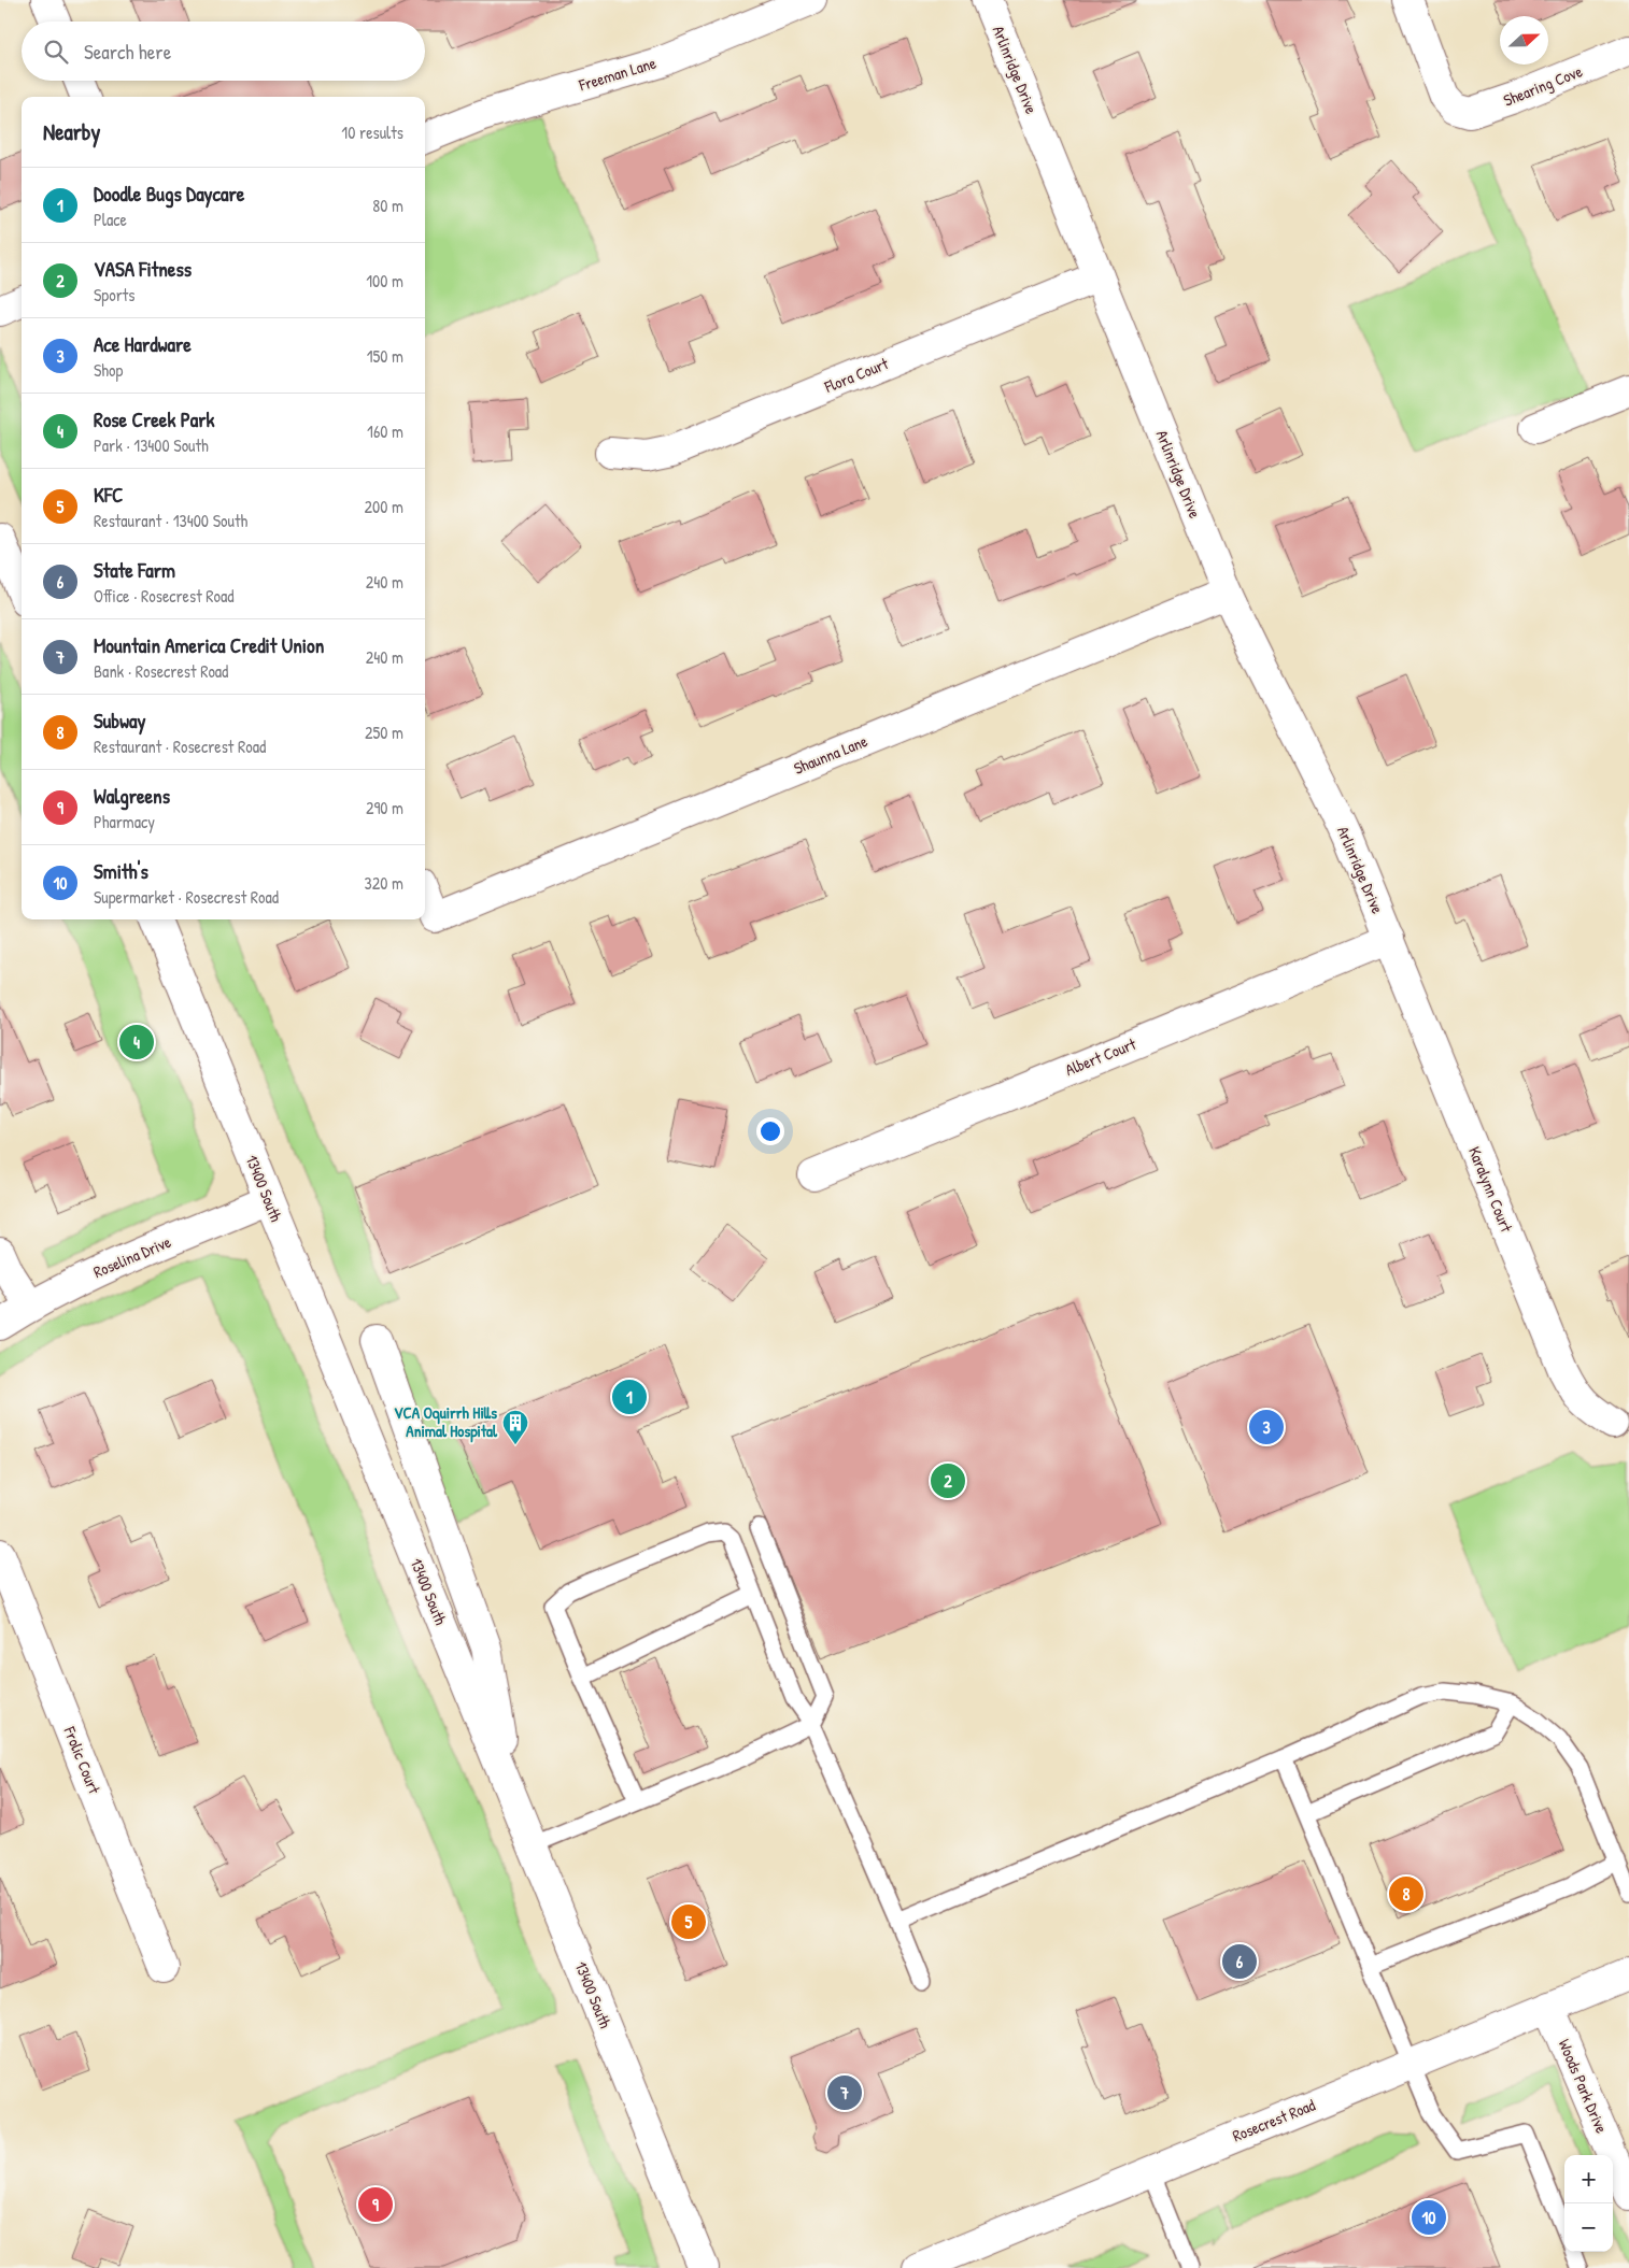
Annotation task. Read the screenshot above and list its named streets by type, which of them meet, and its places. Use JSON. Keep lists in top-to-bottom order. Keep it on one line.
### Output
{"streets":{"street":["Arlinridge Drive","Freeman Lane","Shearing Cove","Flora Court","Shaunna Lane","Albert Court","13400 South","Karalynn Court","Roselina Drive","Frolic Court","Woods Park Drive","Rosecrest Road"]},"crossings":[["Arlinridge Drive","Flora Court"],["Arlinridge Drive","Shaunna Lane"],["Arlinridge Drive","Albert Court"],["Arlinridge Drive","Karalynn Court"],["Albert Court","Karalynn Court"],["13400 South","Roselina Drive"],["Woods Park Drive","Rosecrest Road"]],"places":{"building":["VCA Oquirrh Hills Animal Hospital"]},"north":"right","page":{"search":"Search here","heading":["Nearby","10 results"],"list":[{"mark":"1","name":"Doodle Bugs Daycare","note":"Place","value":"80 m"},{"mark":"2","name":"VASA Fitness","note":"Sports","value":"100 m"},{"mark":"3","name":"Ace Hardware","note":"Shop","value":"150 m"},{"mark":"4","name":"Rose Creek Park","note":"Park · 13400 South","value":"160 m"},{"mark":"5","name":"KFC","note":"Restaurant · 13400 South","value":"200 m"},{"mark":"6","name":"State Farm","note":"Office · Rosecrest Road","value":"240 m"},{"mark":"7","name":"Mountain America Credit Union","note":"Bank · Rosecrest Road","value":"240 m"},{"mark":"8","name":"Subway","note":"Restaurant · Rosecrest Road","value":"250 m"},{"mark":"9","name":"Walgreens","note":"Pharmacy","value":"290 m"},{"mark":"10","name":"Smith's","note":"Supermarket · Rosecrest Road","value":"320 m"}],"pins":["4","1","3","2","8","5","6","7","9","10"],"map_buttons":["+","−"]}}
